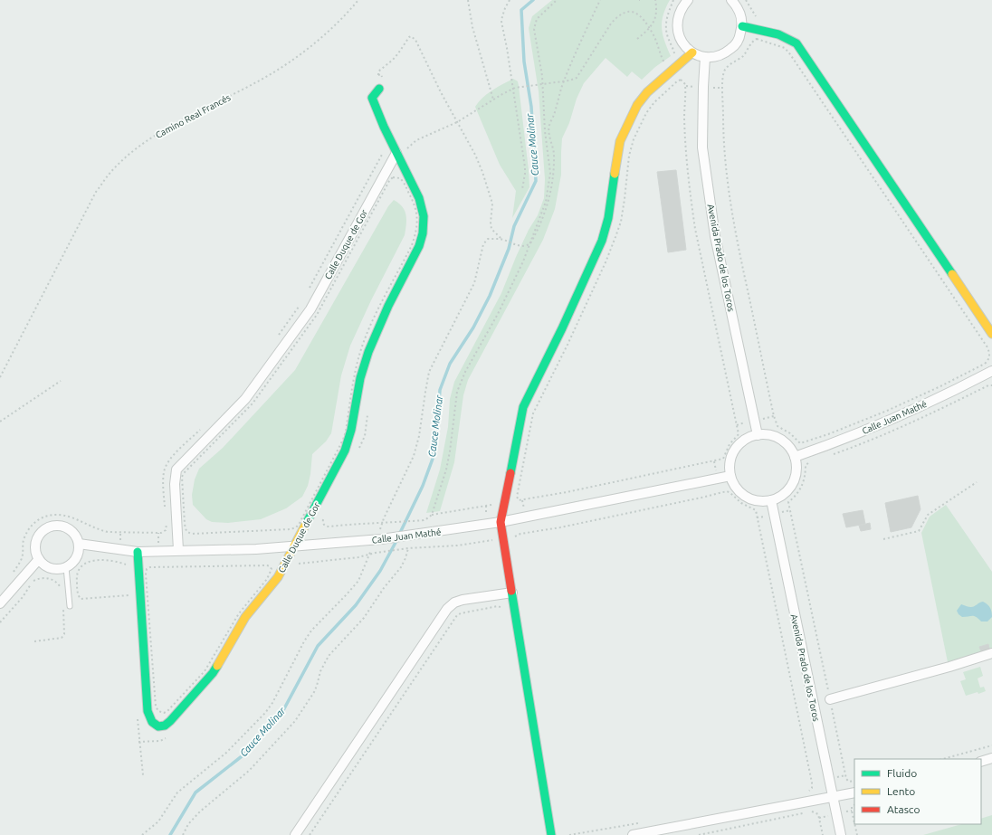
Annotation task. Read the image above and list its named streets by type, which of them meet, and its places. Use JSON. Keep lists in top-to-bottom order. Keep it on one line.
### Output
{"streets":{"street":["Calle Duque de Gor","Avenida Prado de los Toros","Calle Juan Mathé"],"path":["Camino Real Francés"]},"crossings":[["Calle Duque de Gor","Calle Juan Mathé"],["Avenida Prado de los Toros","Calle Juan Mathé"]],"water":["Cauce Molinar"],"legend":["Fluido","Lento","Atasco"]}
